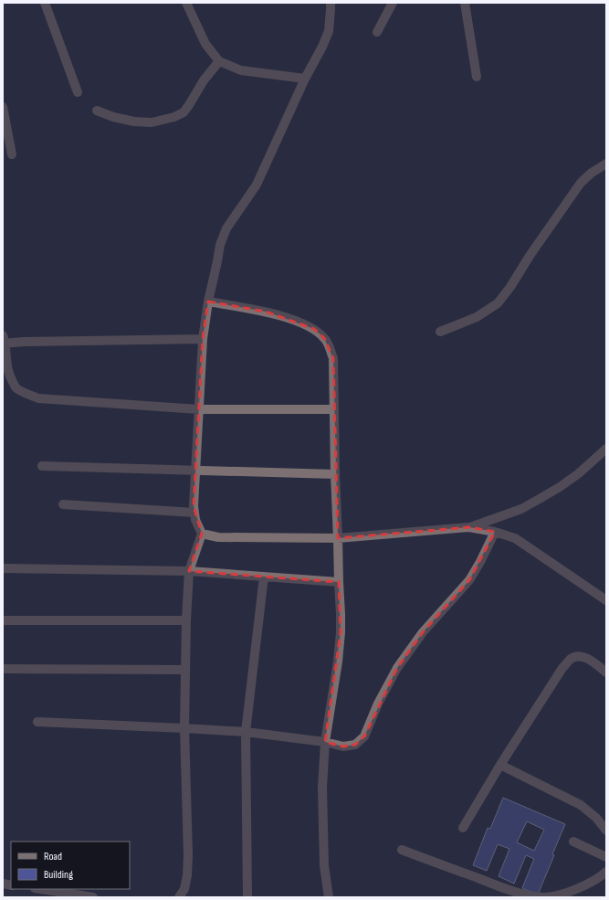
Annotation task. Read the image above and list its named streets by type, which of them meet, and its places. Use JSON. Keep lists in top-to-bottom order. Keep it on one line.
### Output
{"legend":["Road","Building"]}
